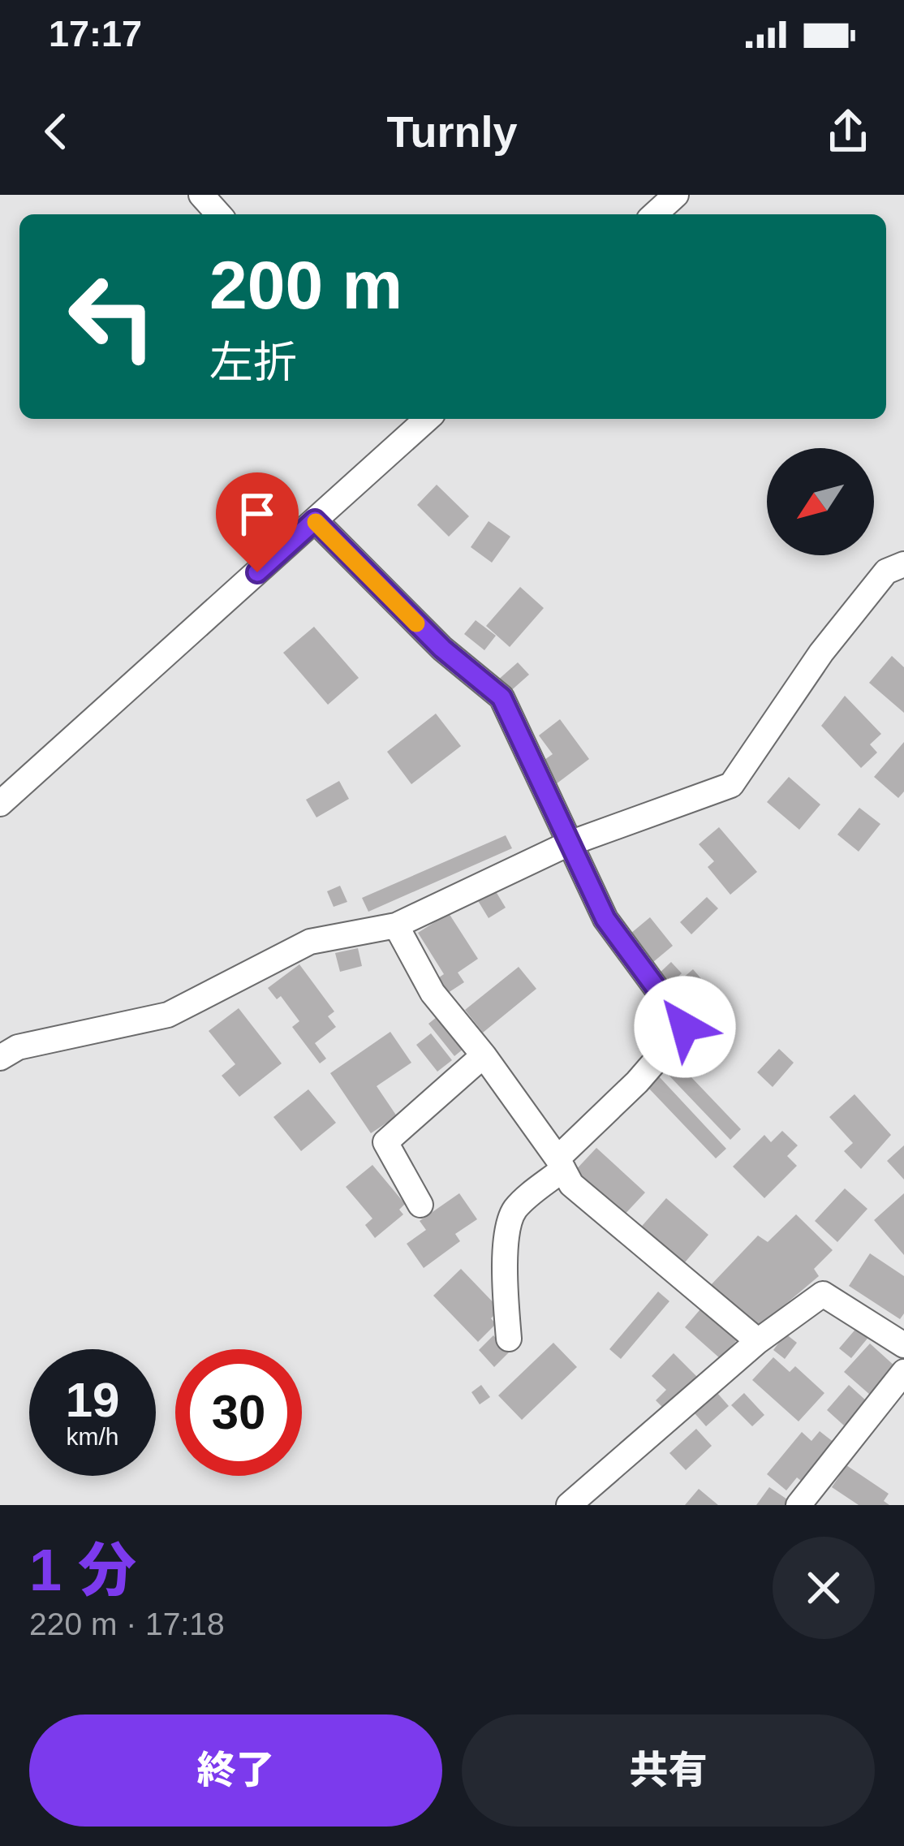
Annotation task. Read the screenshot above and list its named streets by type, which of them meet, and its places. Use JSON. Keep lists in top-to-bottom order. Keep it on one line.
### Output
{"north":"bottom left","page":{"status":"17:17","header":"Turnly","turn":["200 m","左折"],"speed":"19 km/h","limit":"30","heading":["1 分","220 m · 17:18"],"buttons":["終了","共有"]}}
